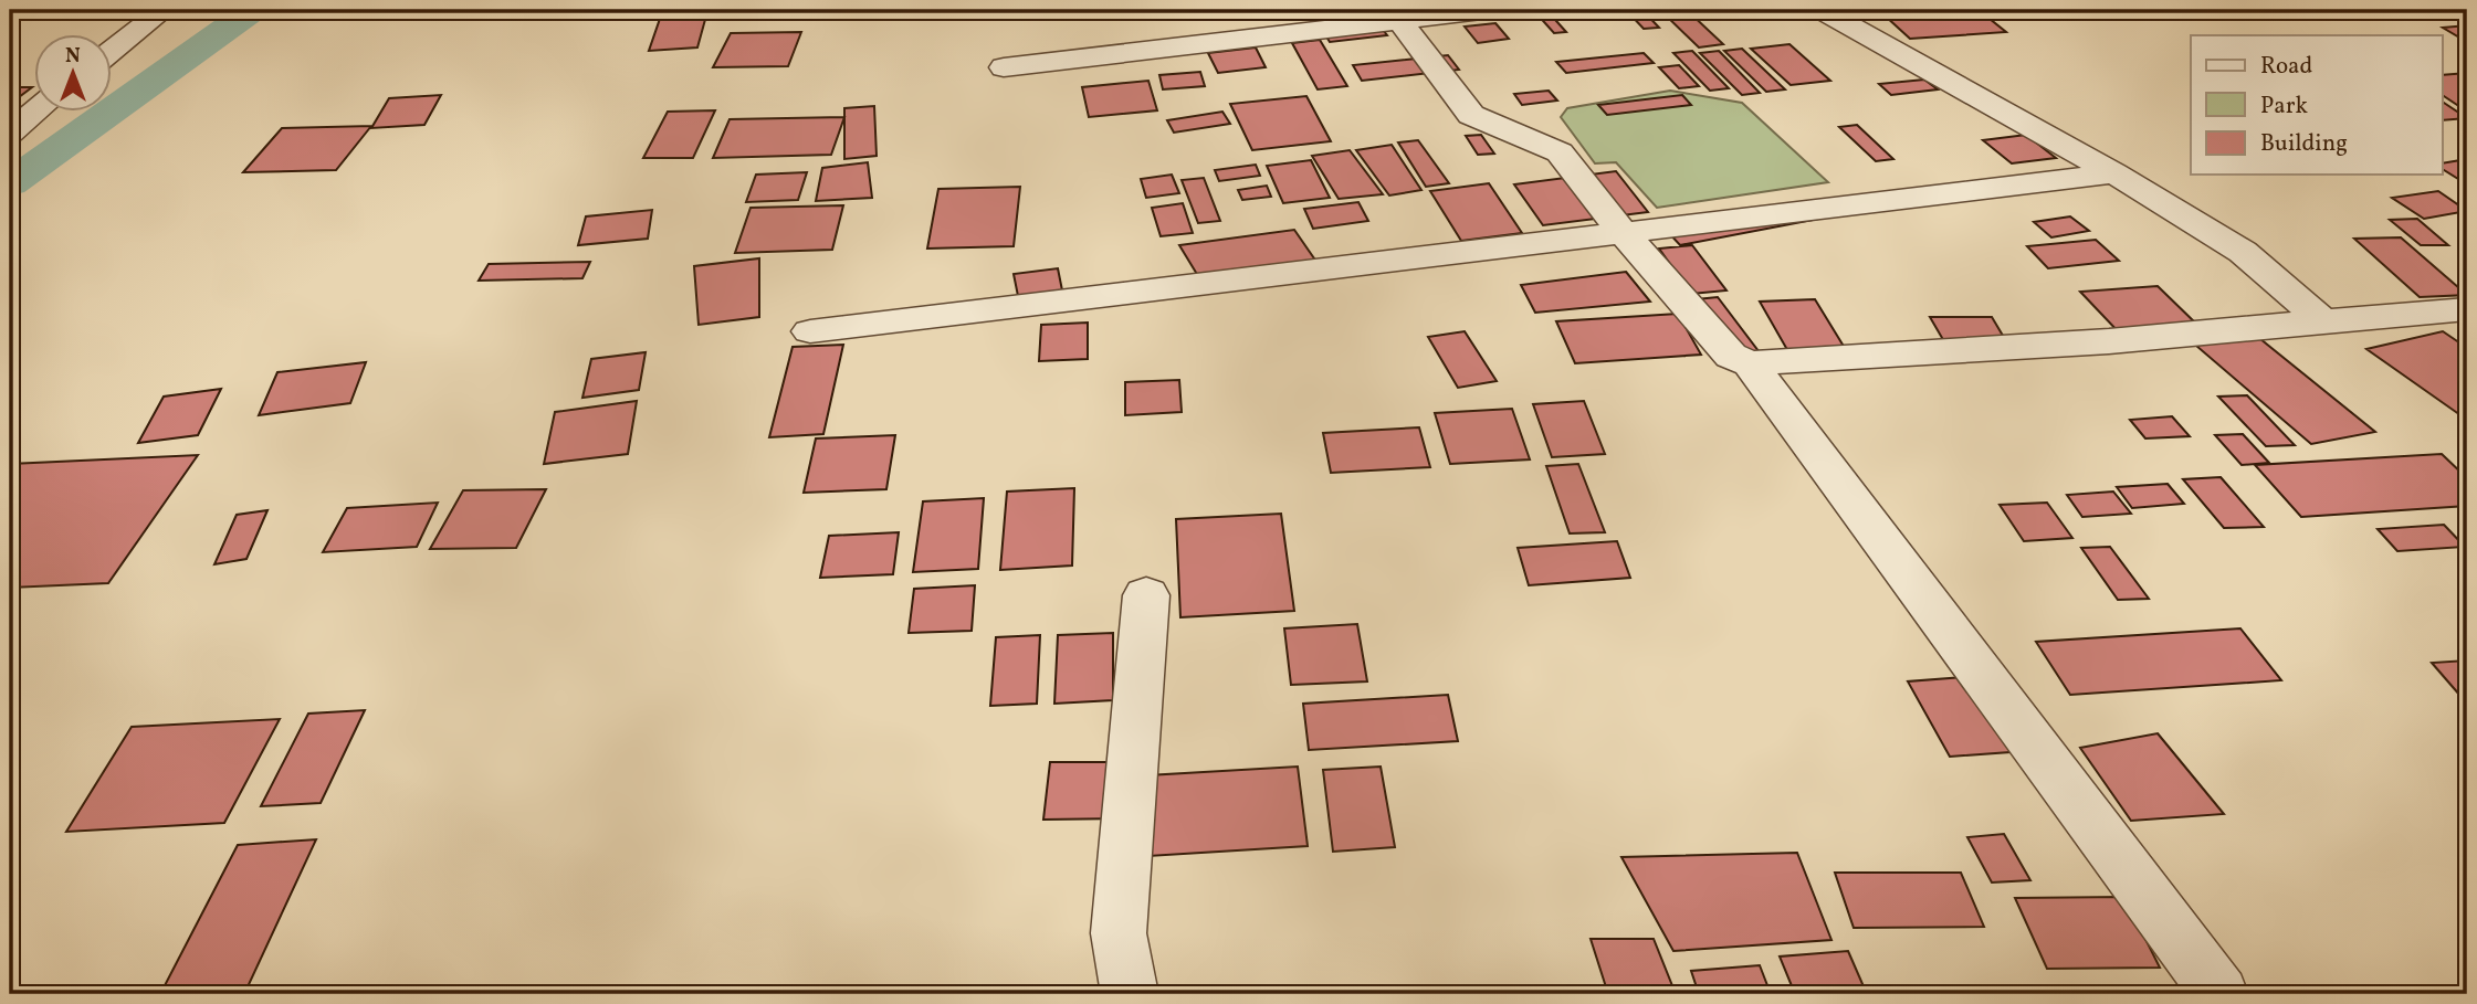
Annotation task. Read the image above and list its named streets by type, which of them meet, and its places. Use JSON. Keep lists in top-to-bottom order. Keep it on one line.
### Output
{"legend":["Road","Park","Building"],"north":"top"}
